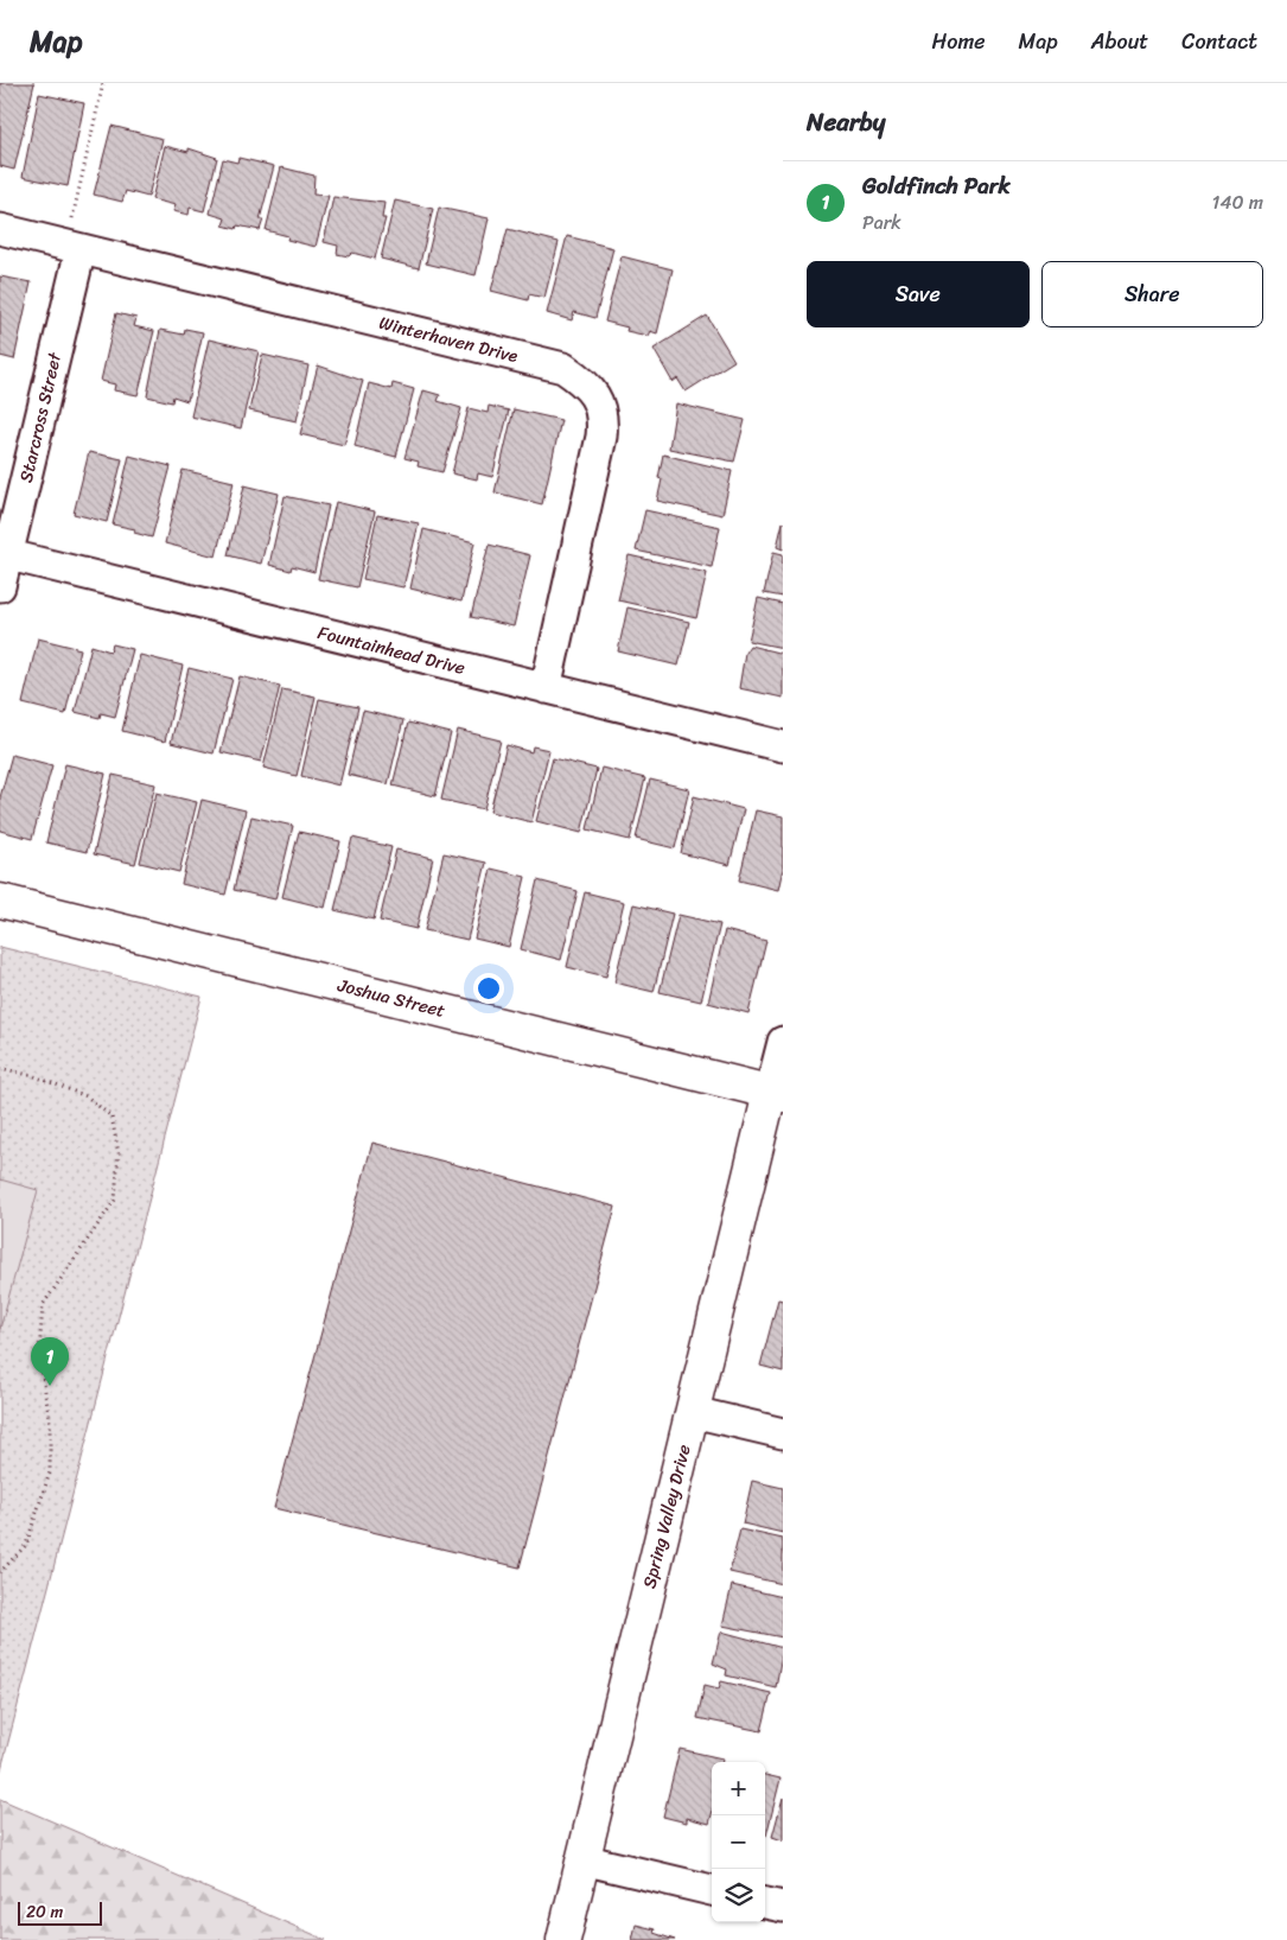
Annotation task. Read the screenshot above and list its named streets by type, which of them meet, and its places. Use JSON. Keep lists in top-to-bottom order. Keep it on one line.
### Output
{"streets":{"street":["Winterhaven Drive","Starcross Street","Fountainhead Drive","Joshua Street","Spring Valley Drive"]},"crossings":[["Winterhaven Drive","Starcross Street"],["Winterhaven Drive","Fountainhead Drive"],["Starcross Street","Fountainhead Drive"],["Joshua Street","Spring Valley Drive"]],"scale_bar":"20 m","page":{"header":"Map","nav":["Home","Map","About","Contact"],"heading":"Nearby","list":[{"mark":"1","name":"Goldfinch Park","note":"Park","value":"140 m"}],"buttons":["Save","Share"],"pins":"1","map_buttons":["+","−"],"scale":"20 m"}}
